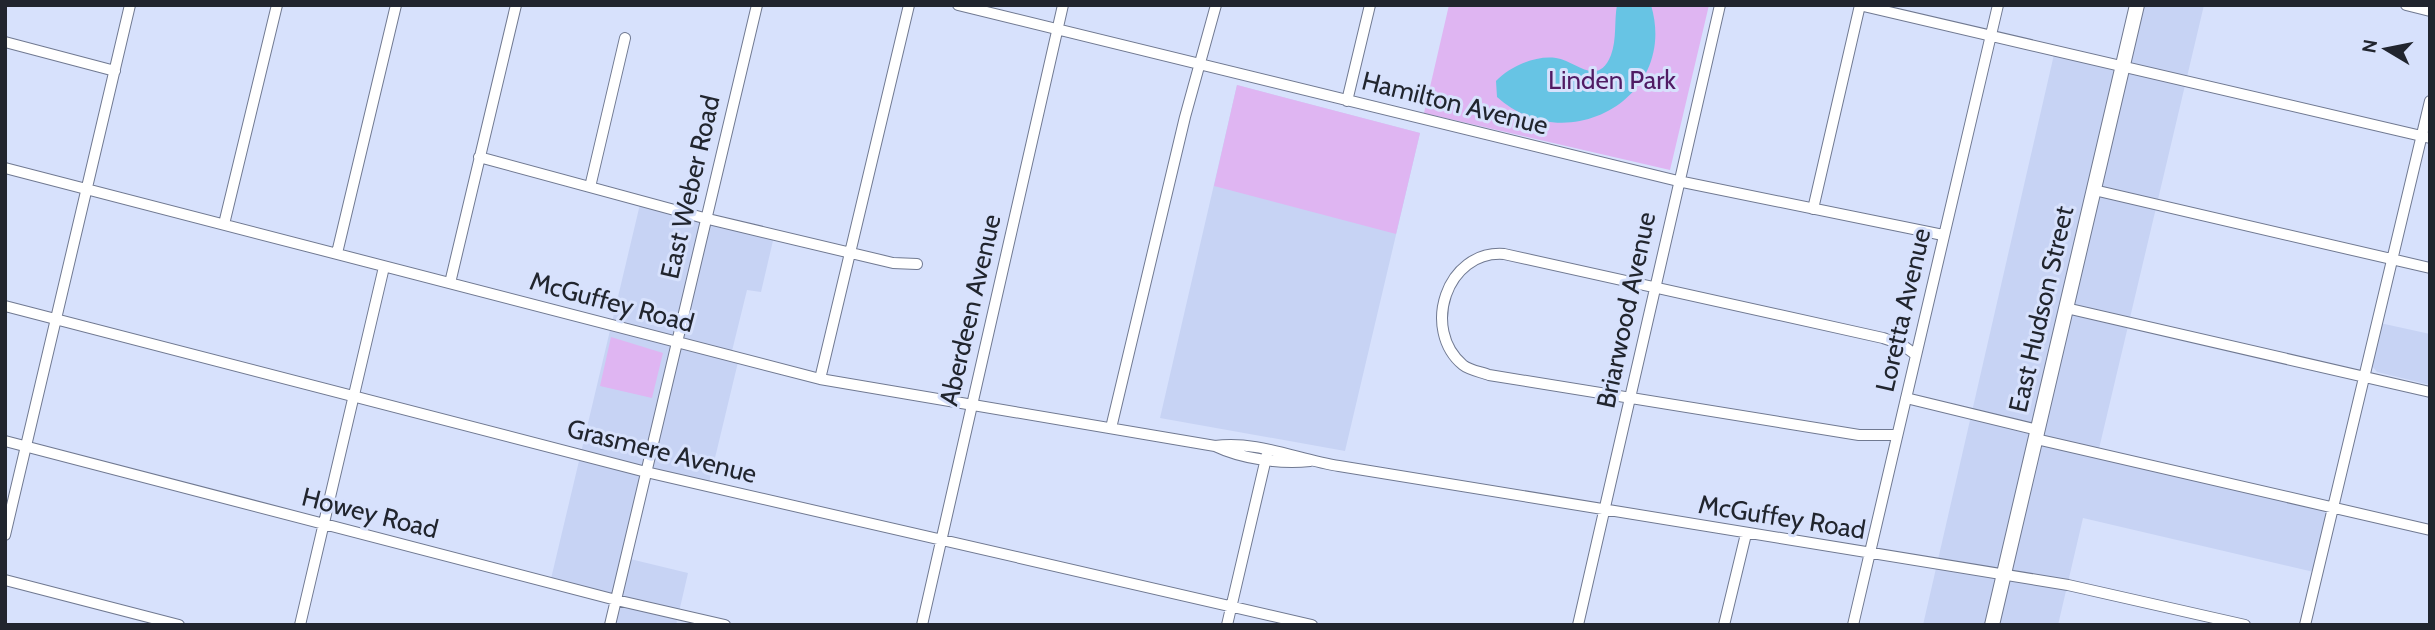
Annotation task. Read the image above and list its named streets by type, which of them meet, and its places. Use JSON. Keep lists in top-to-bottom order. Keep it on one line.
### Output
{"streets":{"main road":["East Hudson Street"],"street":["Hamilton Avenue","East Weber Road","McGuffey Road","Aberdeen Avenue","Briarwood Avenue","Loretta Avenue","Grasmere Avenue","Howey Road"]},"crossings":[["Hamilton Avenue","Aberdeen Avenue"],["Hamilton Avenue","Briarwood Avenue"],["Hamilton Avenue","Loretta Avenue"],["East Weber Road","McGuffey Road"],["East Weber Road","Grasmere Avenue"],["East Weber Road","Howey Road"],["McGuffey Road","East Hudson Street"],["McGuffey Road","Aberdeen Avenue"],["McGuffey Road","Briarwood Avenue"],["McGuffey Road","Loretta Avenue"],["Aberdeen Avenue","Grasmere Avenue"]],"parks":["Linden Park"],"north":"left"}
